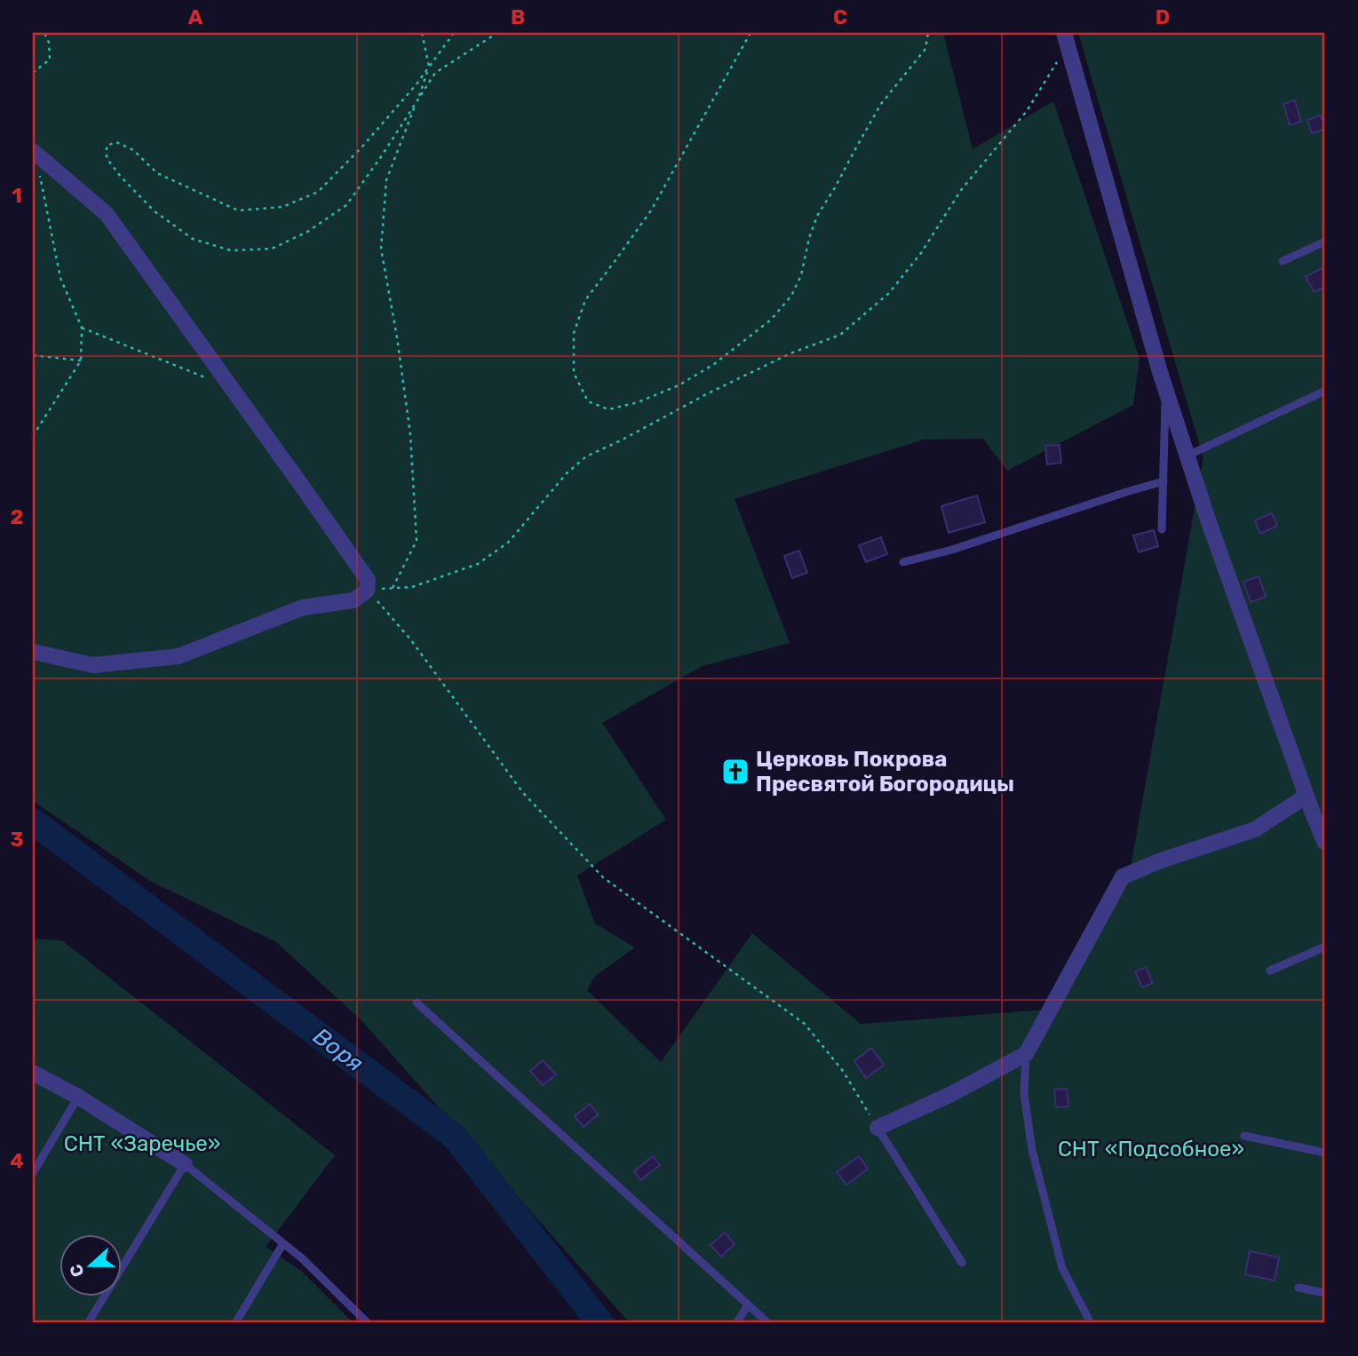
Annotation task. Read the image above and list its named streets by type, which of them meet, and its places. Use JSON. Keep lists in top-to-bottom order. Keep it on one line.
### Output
{"water":["Воря"],"parks":["СНТ «Заречье»","СНТ «Подсобное»"],"places":{"church":["Церковь Покрова Пресвятой Богородицы"]},"north":"left","grid":{"columns":["A","B","C","D"],"rows":["1","2","3","4"]}}
